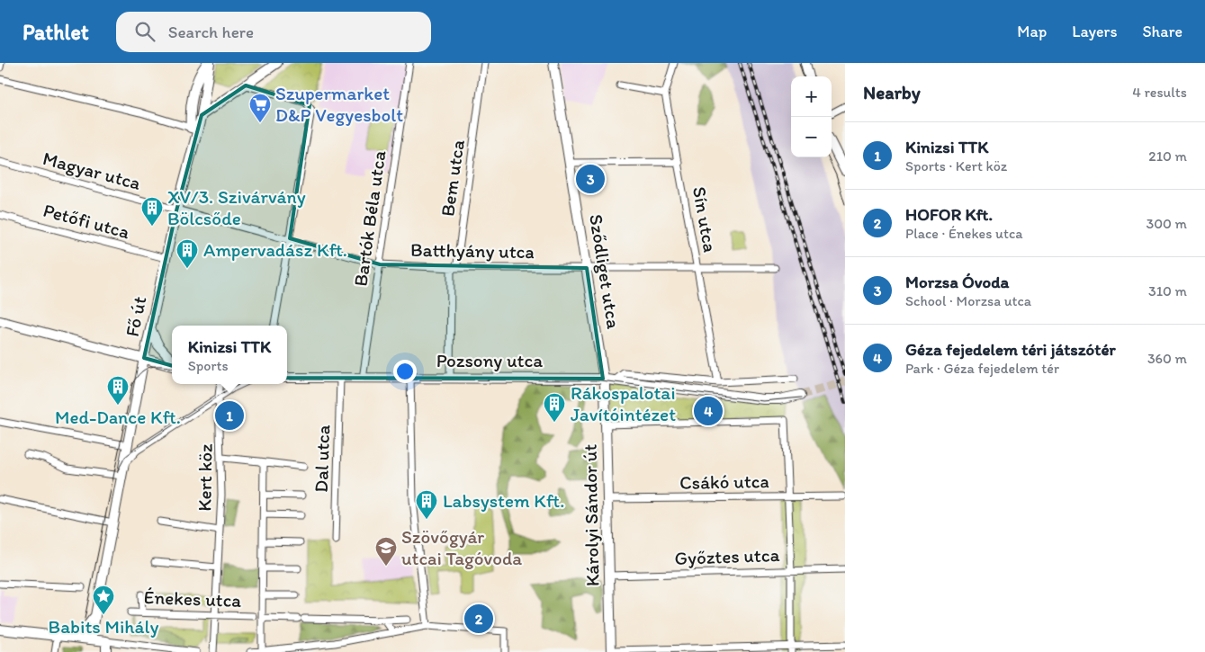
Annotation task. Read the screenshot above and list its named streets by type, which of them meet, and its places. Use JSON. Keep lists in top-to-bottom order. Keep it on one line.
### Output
{"streets":{"street":["Magyar utca","Bem utca","Bartók Béla utca","Sín utca","Petőfi utca","Batthyány utca","Sződliget utca","Fő út","Pozsony utca","Dal utca","Kert köz","Csákó utca","Károlyi Sándor út","Győztes utca","Énekes utca"]},"crossings":[["Magyar utca","Batthyány utca"],["Magyar utca","Fő út"],["Bem utca","Batthyány utca"],["Bem utca","Pozsony utca"],["Bartók Béla utca","Batthyány utca"],["Bartók Béla utca","Pozsony utca"],["Sín utca","Batthyány utca"],["Sín utca","Pozsony utca"],["Petőfi utca","Fő út"],["Batthyány utca","Sződliget utca"],["Batthyány utca","Fő út"],["Sződliget utca","Pozsony utca"],["Sződliget utca","Károlyi Sándor út"],["Pozsony utca","Dal utca"],["Pozsony utca","Károlyi Sándor út"],["Kert köz","Énekes utca"],["Csákó utca","Károlyi Sándor út"],["Károlyi Sándor út","Győztes utca"]],"places":{"supermarket":["Szupermarket D&P Vegyesbolt"],"building":["XV/3. Szivárvány Bölcsőde","Ampervadász Kft.","Med-Dance Kft.","Rákospalotai Javítóintézet","Labsystem Kft."],"school or university":["Szövőgyár utcai Tagóvoda"],"place":["Babits Mihály"]},"page":{"header":"Pathlet","search":"Search here","nav":["Map","Layers","Share"],"heading":["Nearby","4 results"],"map_buttons":["+","−"],"list":[{"mark":"1","name":"Kinizsi TTK","note":"Sports · Kert köz","value":"210 m"},{"mark":"2","name":"HOFOR Kft.","note":"Place · Énekes utca","value":"300 m"},{"mark":"3","name":"Morzsa Óvoda","note":"School · Morzsa utca","value":"310 m"},{"mark":"4","name":"Géza fejedelem téri játszótér","note":"Park · Géza fejedelem tér","value":"360 m"}],"pins":["3","4","1","2"],"popup":["Kinizsi TTK","Sports"]}}
